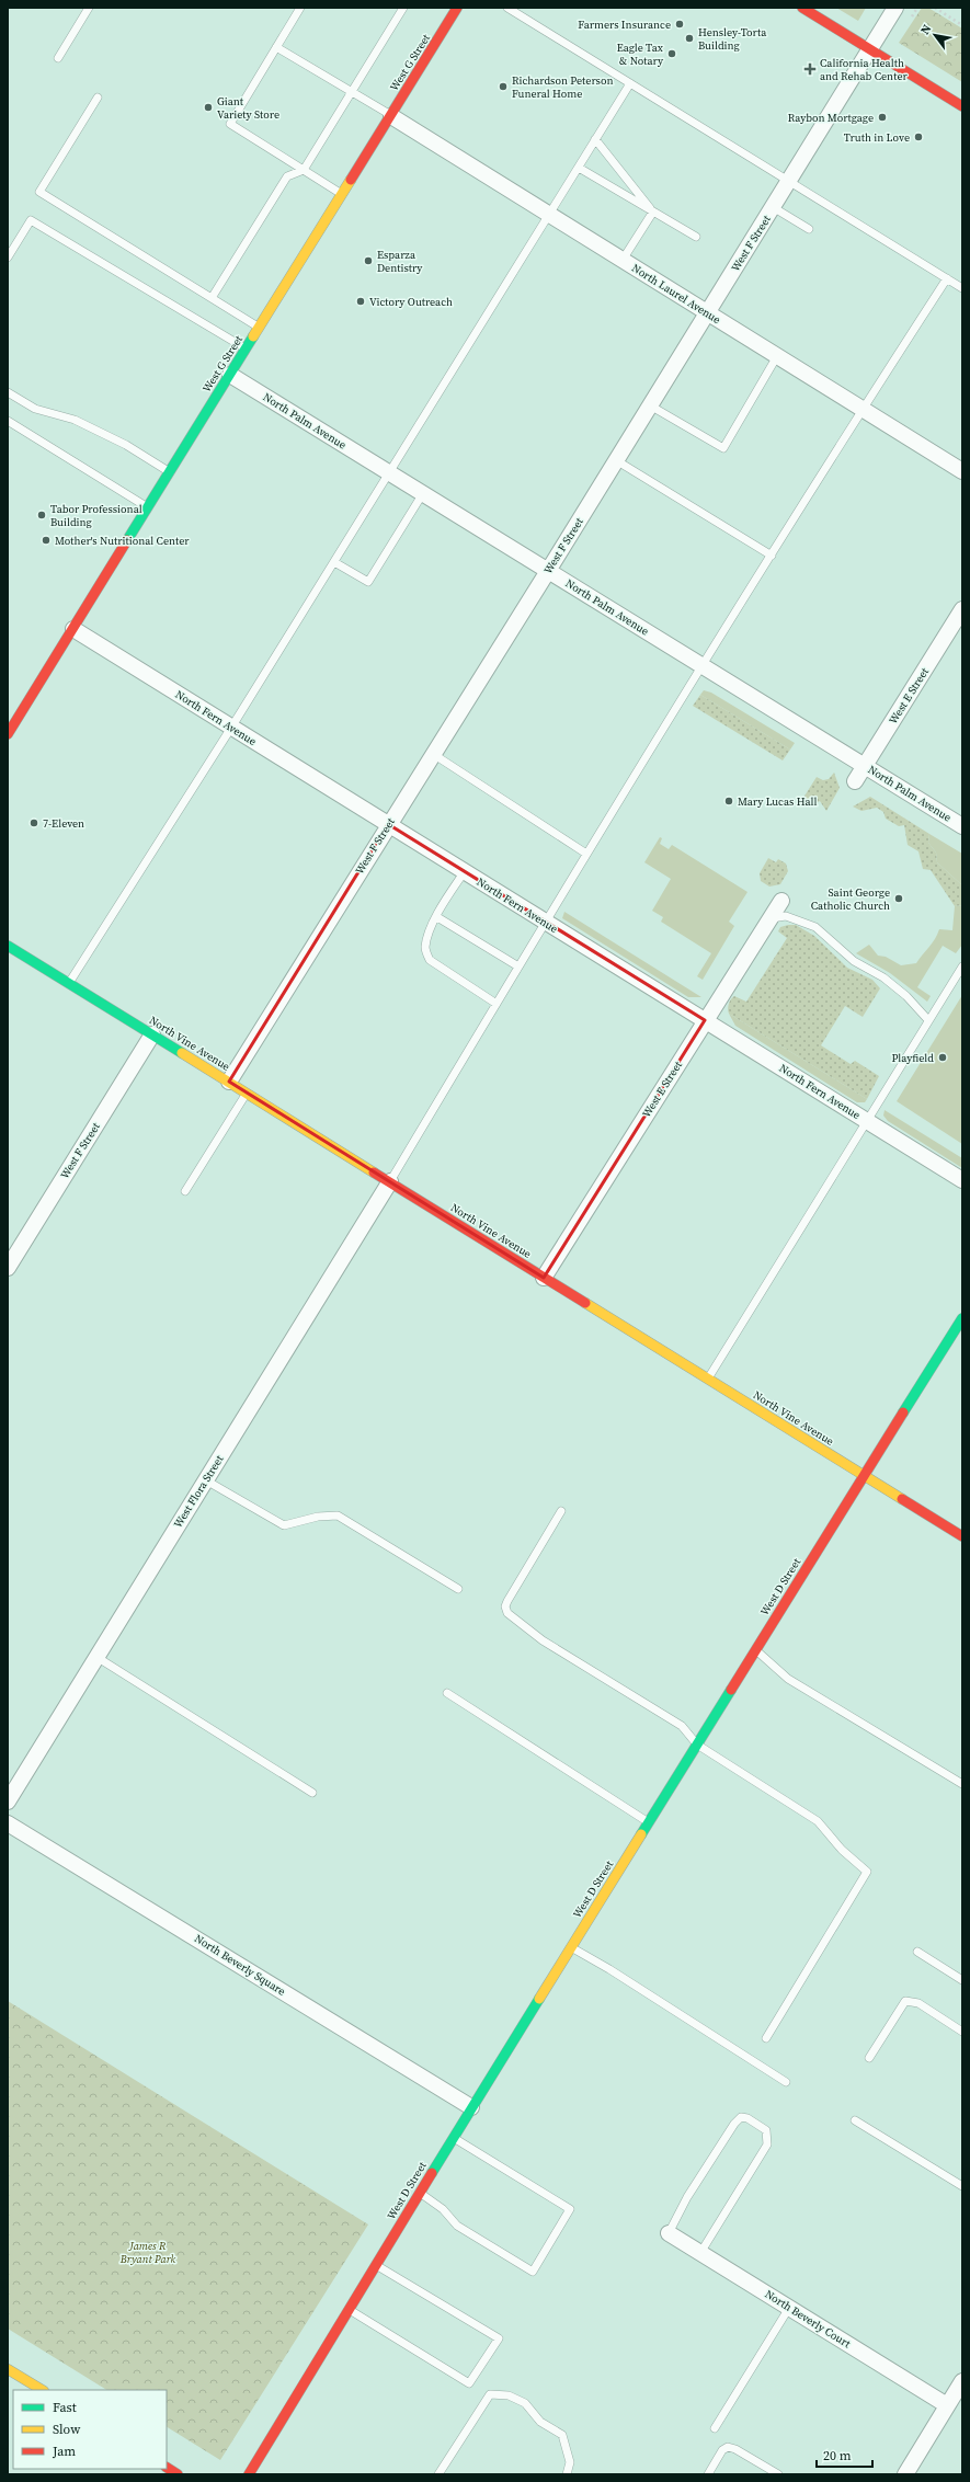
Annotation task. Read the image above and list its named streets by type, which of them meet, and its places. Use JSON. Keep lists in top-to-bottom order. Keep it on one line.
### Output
{"streets":{"street":["West G Street","West F Street","North Laurel Avenue","North Palm Avenue","West E Street","North Fern Avenue","North Vine Avenue","West Flora Street","West D Street","North Beverly Square","North Beverly Court"]},"crossings":[["West G Street","North Laurel Avenue"],["West G Street","North Palm Avenue"],["West G Street","North Fern Avenue"],["West F Street","North Laurel Avenue"],["West F Street","North Palm Avenue"],["West F Street","North Fern Avenue"],["West F Street","North Vine Avenue"],["North Palm Avenue","West E Street"],["West E Street","North Fern Avenue"],["West E Street","North Vine Avenue"],["North Vine Avenue","West Flora Street"],["North Vine Avenue","West D Street"],["West D Street","North Beverly Square"]],"parks":["James R Bryant Park"],"places":{"other":["Farmers Insurance","Hensley-Torta Building","Eagle Tax & Notary","Richardson Peterson Funeral Home","Giant Variety Store","Raybon Mortgage","Truth in Love","Esparza Dentistry","Victory Outreach","Tabor Professional Building","Mother's Nutritional Center","Mary Lucas Hall","7-Eleven","Saint George Catholic Church","Playfield"],"health":["California Health and Rehab Center"]},"legend":["Fast","Slow","Jam"],"scale_bar":"20 m","north":"top left"}
